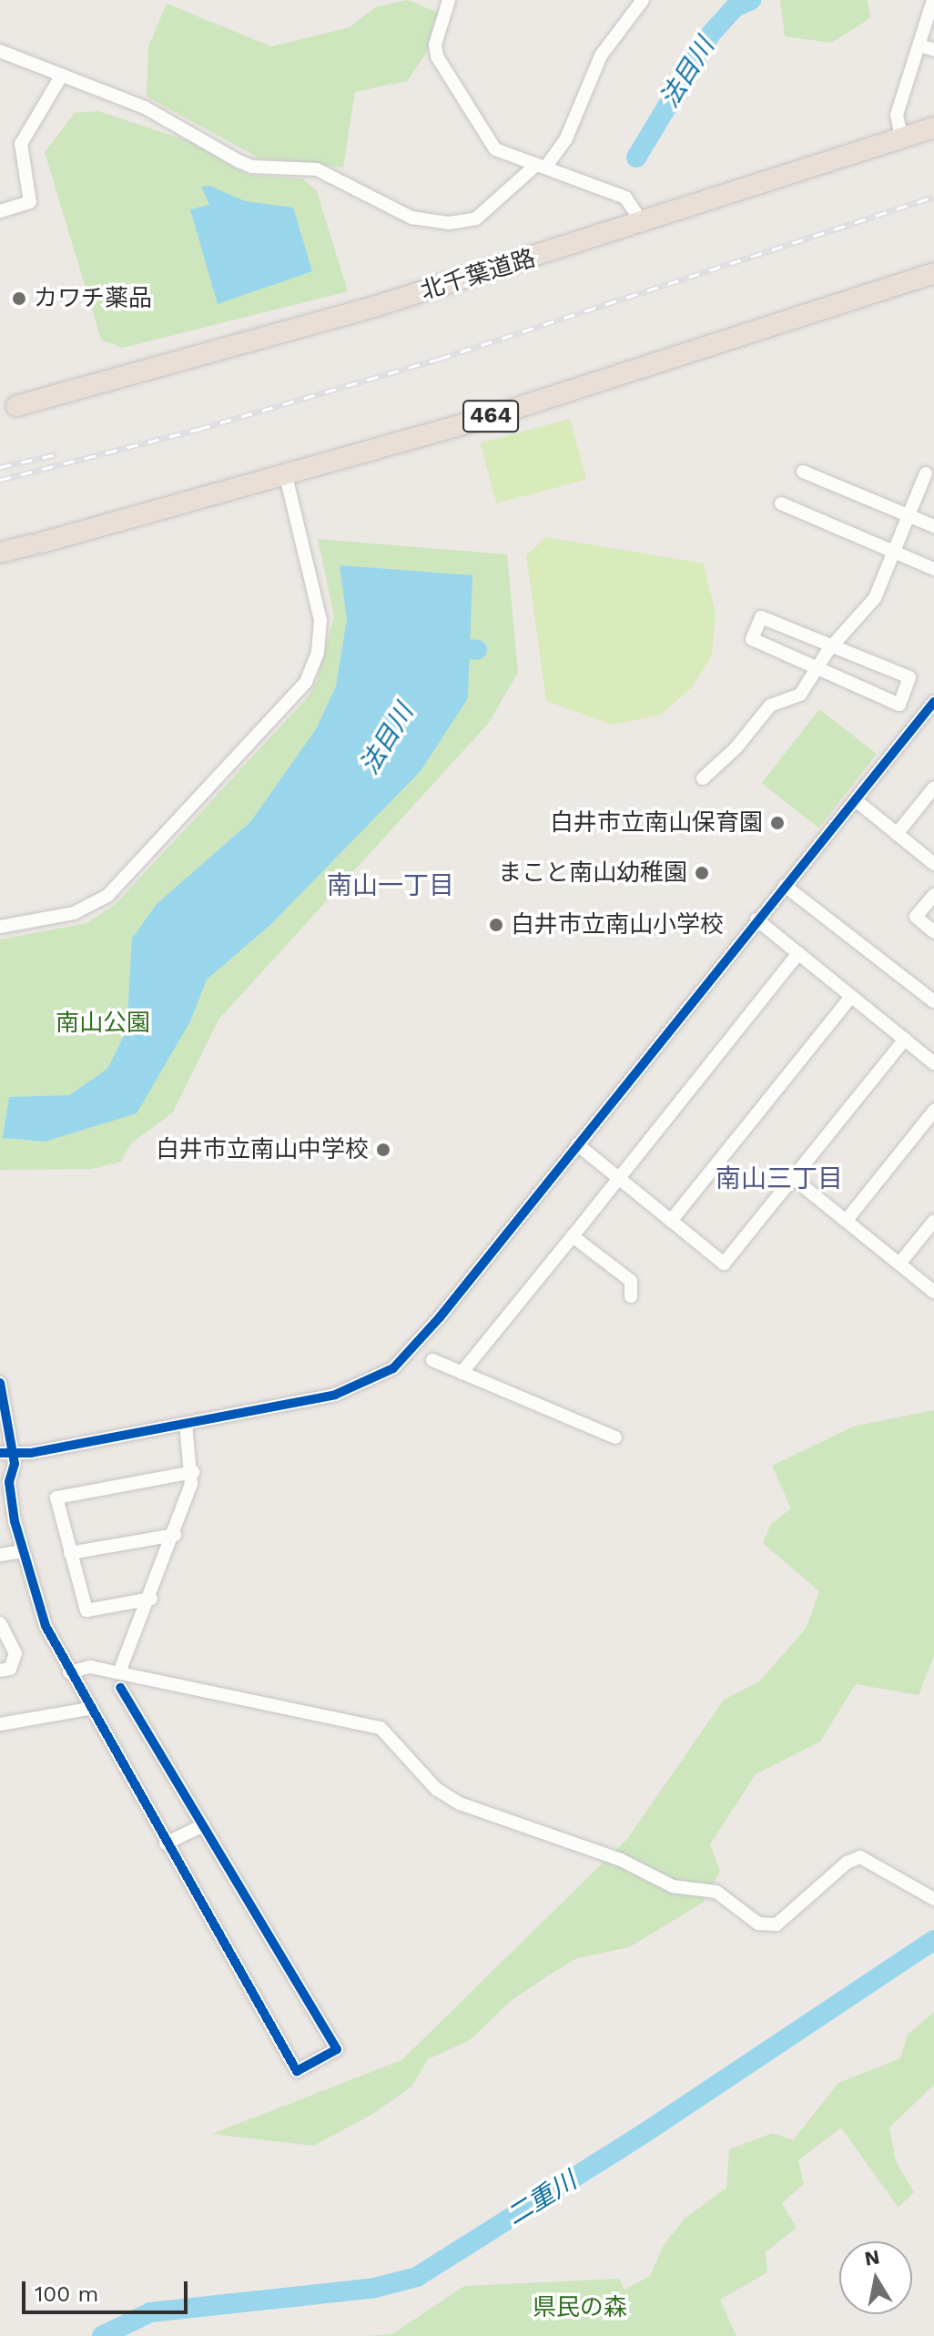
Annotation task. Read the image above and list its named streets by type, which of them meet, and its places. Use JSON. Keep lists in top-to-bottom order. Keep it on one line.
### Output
{"streets":{"highway":["北千葉道路","464"]},"districts":["南山一丁目","南山三丁目"],"water":["法目川","二重川"],"parks":["南山公園","県民の森"],"places":["カワチ薬品","白井市立南山保育園","まこと南山幼稚園","白井市立南山小学校","白井市立南山中学校"],"scale_bar":"100 m","north":"top"}
